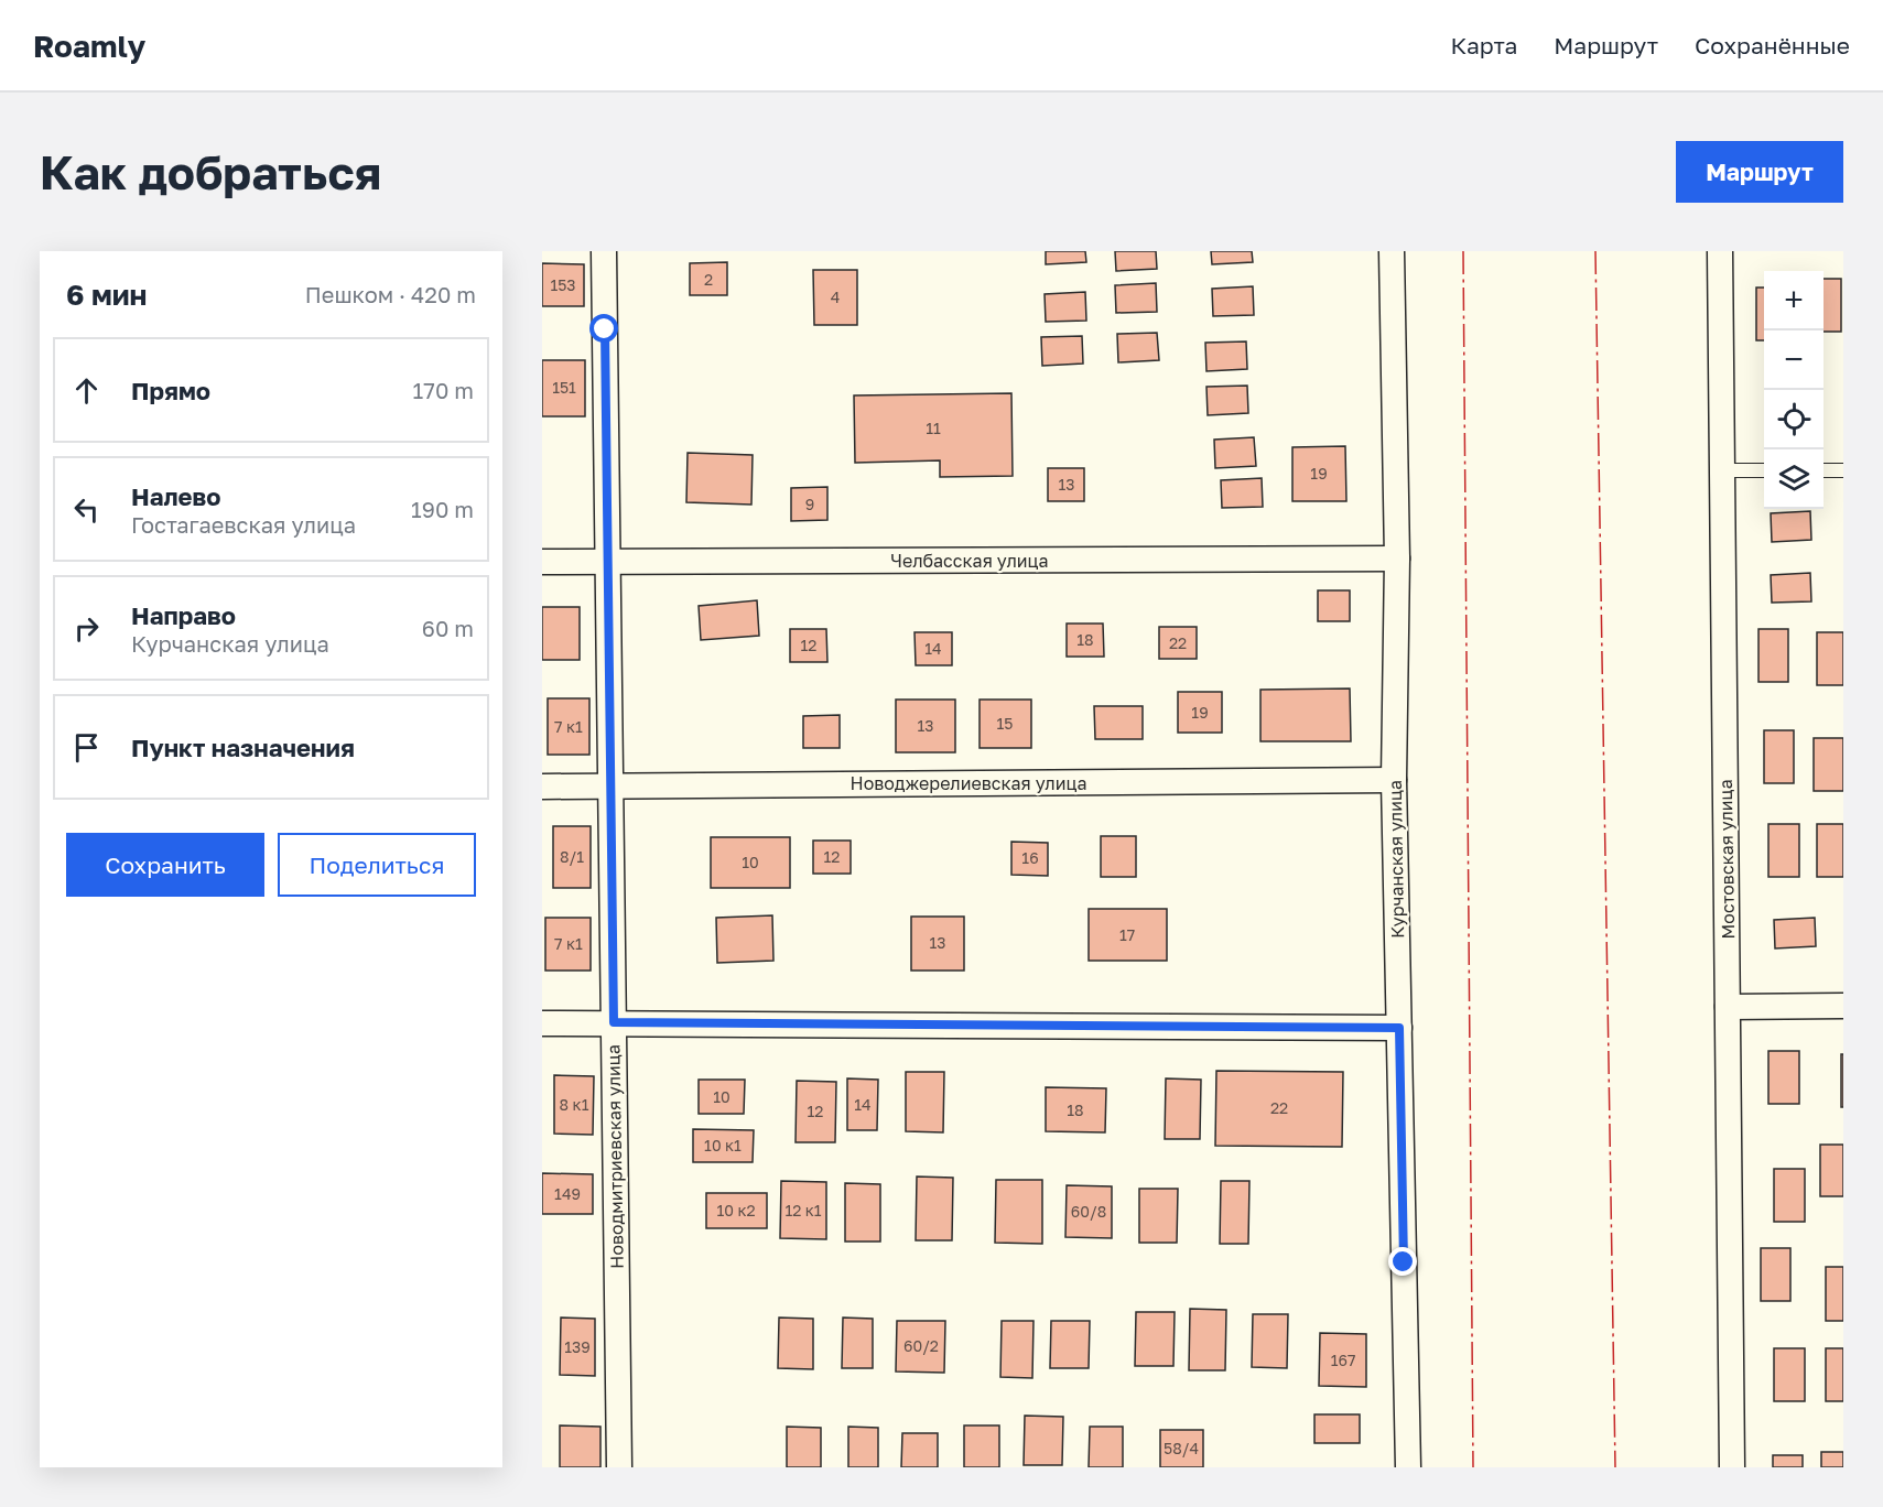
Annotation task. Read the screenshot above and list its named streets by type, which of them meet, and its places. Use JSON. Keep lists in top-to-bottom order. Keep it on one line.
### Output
{"streets":{"street":["Челбасская улица","Новоджерелиевская улица","Курчанская улица","Мостовская улица","Новодмитриевская улица"]},"crossings":[["Челбасская улица","Курчанская улица"],["Челбасская улица","Новодмитриевская улица"],["Новоджерелиевская улица","Курчанская улица"],["Новоджерелиевская улица","Новодмитриевская улица"]],"house_numbers":["2","153","4","151","11","19","13","9","18","22","12","14","19","15","13","7 к1","8/1","12","16","10","17","13","7 к1","10","8 к1","14","22","18","12","10 к1","149","10 к2","12 к1","60/8","60/2","139","167","58/4"],"page":{"header":"Roamly","nav":["Карта","Маршрут","Сохранённые"],"buttons":["Маршрут",["Сохранить","Поделиться"]],"title":"Как добраться","heading":["6 мин","Пешком · 420 m"],"map_buttons":["+","−"],"list":[["Прямо","170 m"],["Налево","Гостагаевская улица","190 m"],["Направо","Курчанская улица","60 m"],"Пункт назначения"]}}
